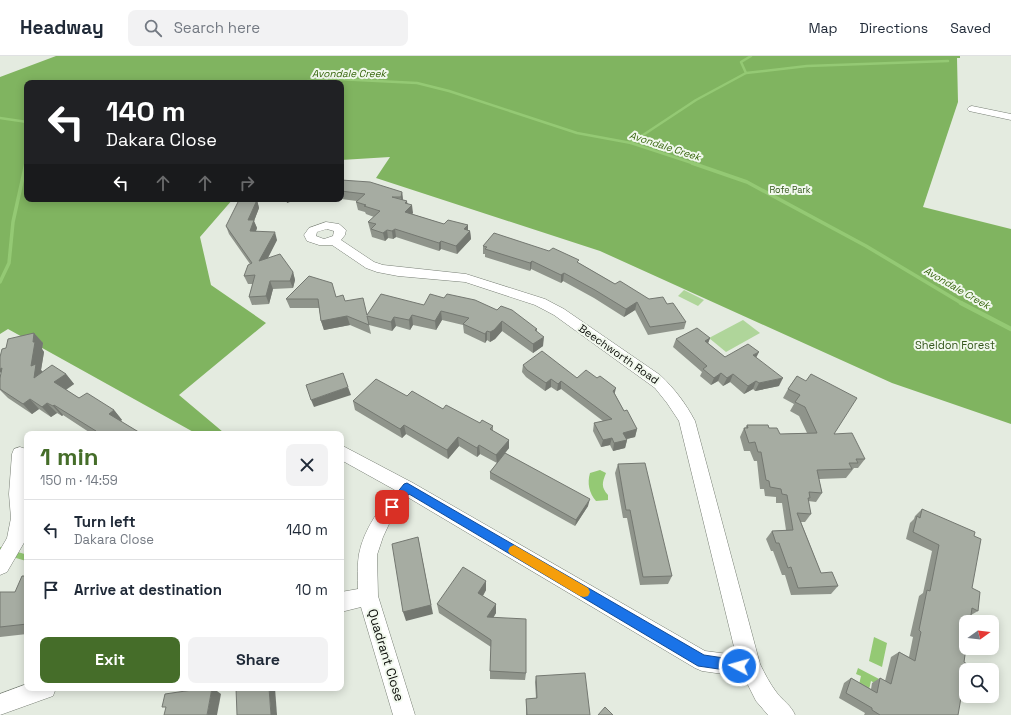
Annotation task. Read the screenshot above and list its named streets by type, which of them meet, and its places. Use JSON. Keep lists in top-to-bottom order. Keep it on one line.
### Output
{"streets":{"street":["Beechworth Road","Quadrant Close"]},"water":["Avondale Creek"],"parks":["Rofe Park","Sheldon Forest"],"north":"right","page":{"header":"Headway","search":"Search here","nav":["Map","Directions","Saved"],"turn":["140 m","Dakara Close"],"heading":["1 min","150 m · 14:59"],"list":[{"name":"Turn left","note":"Dakara Close","value":"140 m"},{"name":"Arrive at destination","value":"10 m"}],"buttons":["Exit","Share"]}}
